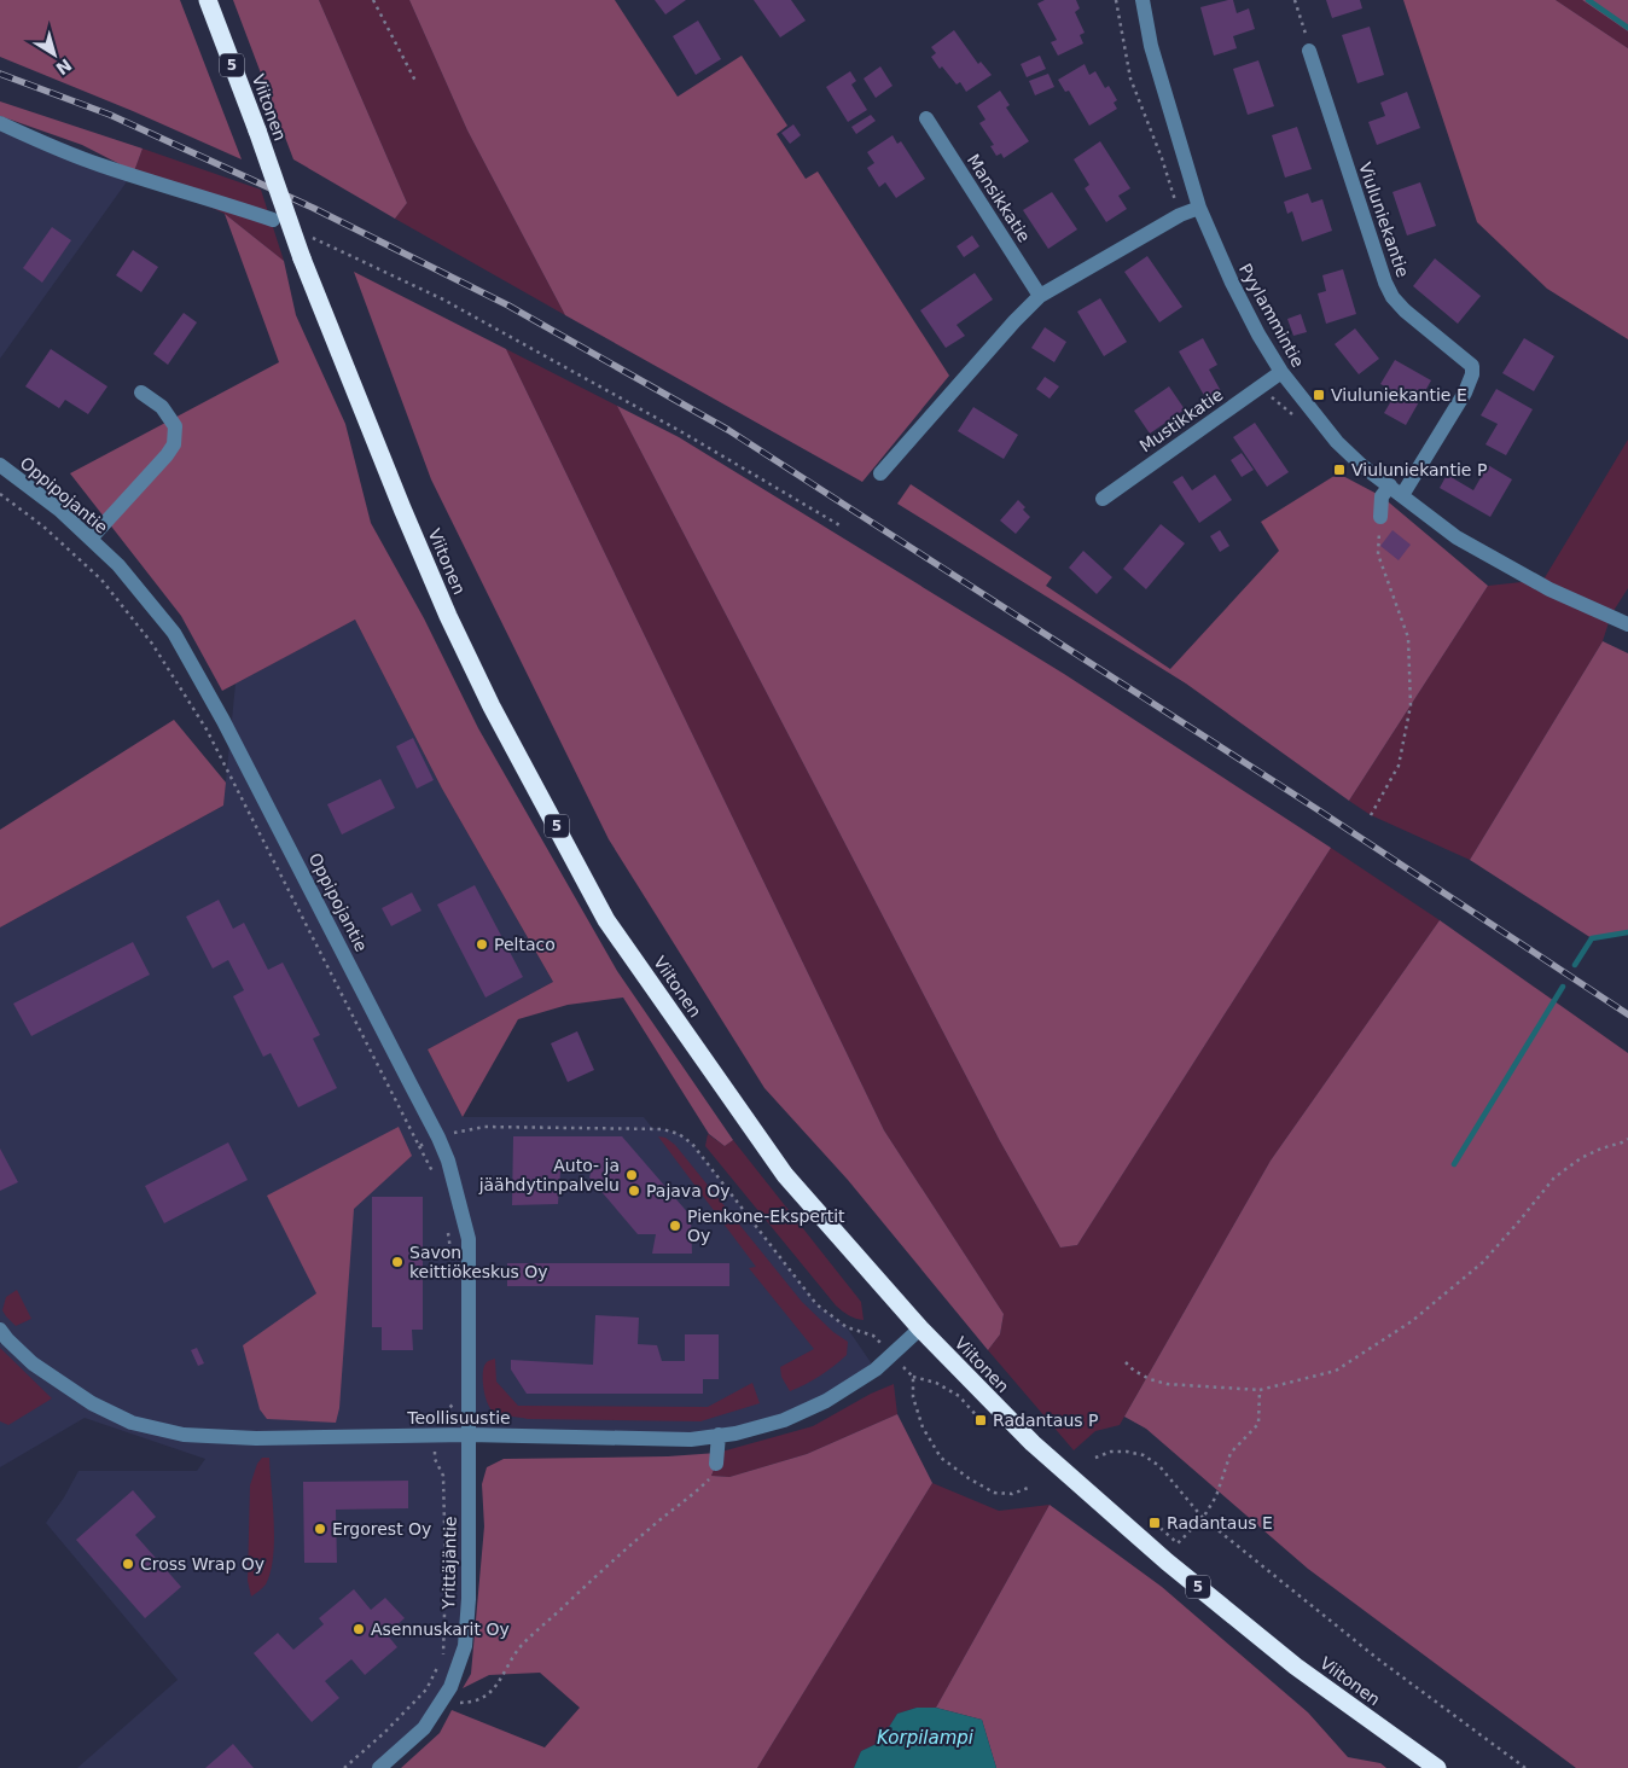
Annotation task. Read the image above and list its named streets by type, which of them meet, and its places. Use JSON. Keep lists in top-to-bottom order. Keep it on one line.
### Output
{"streets":{"highway":["5","Viitonen"],"street":["Mansikkatie","Viuluniekantie","Pyylammintie","Mustikkatie","Oppipojantie","Teollisuustie","Yrittäjäntie"]},"crossings":[["Viitonen","Teollisuustie"],["Viuluniekantie","Pyylammintie"],["Pyylammintie","Mustikkatie"],["Oppipojantie","Teollisuustie"],["Oppipojantie","Yrittäjäntie"],["Teollisuustie","Yrittäjäntie"]],"water":["Korpilampi"],"places":{"transit":["Viuluniekantie E","Viuluniekantie P","Radantaus P","Radantaus E"],"other":["Peltaco","Auto- ja jäähdytinpalvelu","Pajava Oy","Pienkone-Ekspertit Oy","Savon keittiökeskus Oy","Ergorest Oy","Cross Wrap Oy","Asennuskarit Oy"]},"north":"bottom right"}
